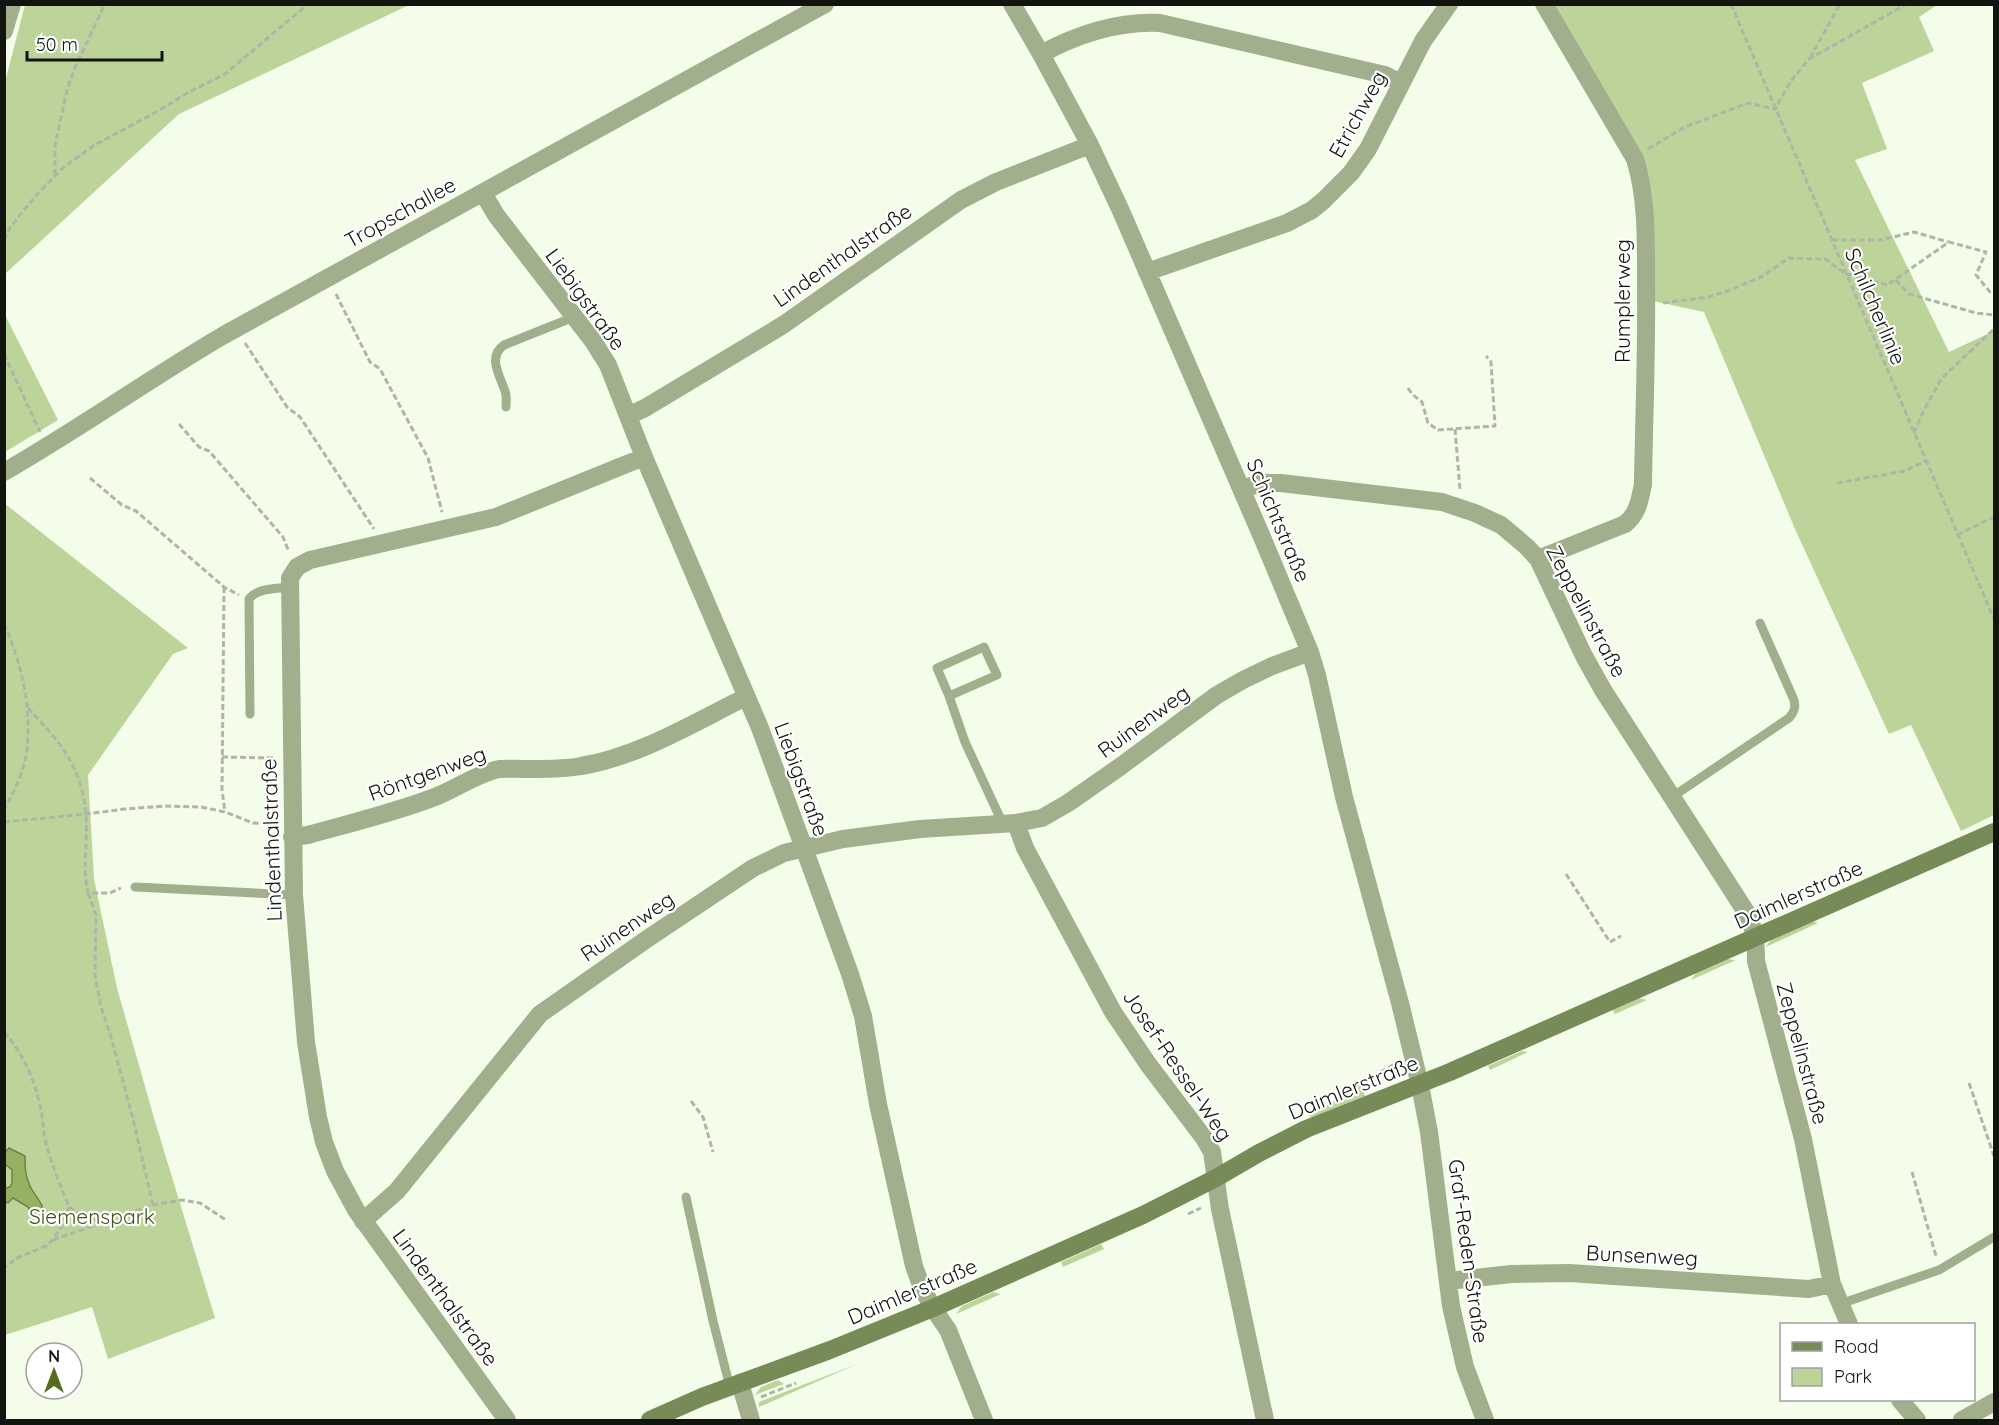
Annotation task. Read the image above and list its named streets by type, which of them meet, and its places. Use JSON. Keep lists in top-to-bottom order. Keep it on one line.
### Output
{"streets":{"street":["Etrichweg","Tropschallee","Lindenthalstraße","Liebigstraße","Rumplerweg","Schichtstraße","Zeppelinstraße","Ruinenweg","Röntgenweg","Daimlerstraße","Josef-Ressel-Weg","Graf-Reden-Straße","Bunsenweg"],"path":["Schilcherlinie"]},"crossings":[["Etrichweg","Schichtstraße"],["Tropschallee","Liebigstraße"],["Lindenthalstraße","Liebigstraße"],["Lindenthalstraße","Schichtstraße"],["Lindenthalstraße","Ruinenweg"],["Lindenthalstraße","Röntgenweg"],["Liebigstraße","Ruinenweg"],["Liebigstraße","Röntgenweg"],["Liebigstraße","Daimlerstraße"],["Rumplerweg","Zeppelinstraße"],["Schichtstraße","Zeppelinstraße"],["Schichtstraße","Ruinenweg"],["Schichtstraße","Daimlerstraße"],["Schichtstraße","Graf-Reden-Straße"],["Zeppelinstraße","Daimlerstraße"],["Zeppelinstraße","Bunsenweg"],["Ruinenweg","Josef-Ressel-Weg"],["Daimlerstraße","Josef-Ressel-Weg"],["Daimlerstraße","Graf-Reden-Straße"],["Graf-Reden-Straße","Bunsenweg"]],"parks":["Siemenspark"],"legend":["Road","Park"],"scale_bar":"50 m","north":"top"}
